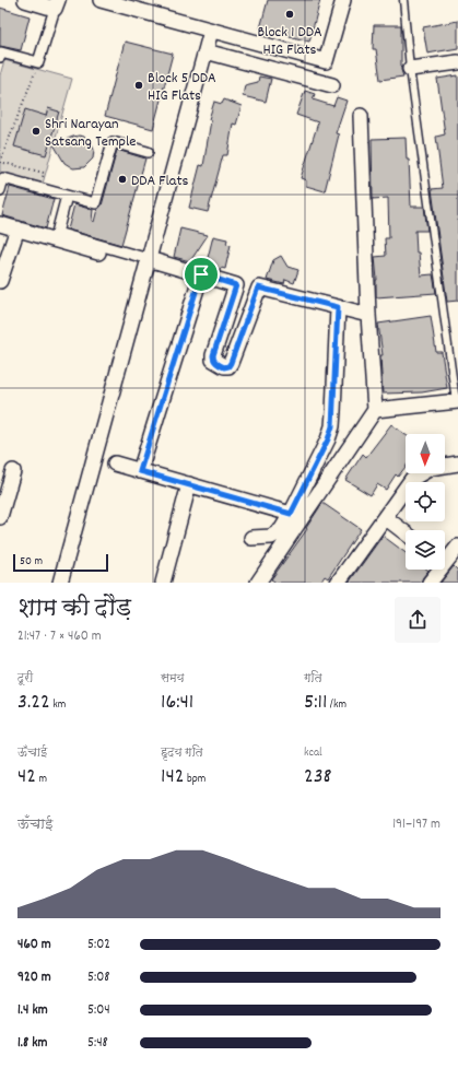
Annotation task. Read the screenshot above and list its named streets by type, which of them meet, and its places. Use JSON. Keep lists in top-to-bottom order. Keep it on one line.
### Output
{"places":["Block 1 DDA HIG Flats","Block 5 DDA HIG Flats","Shri Narayan Satsang Temple","DDA Flats"],"scale_bar":"50 m","north":"bottom","page":{"scale":"50 m","heading":["शाम की दौड़","21:47 · 7 × 460 m"],"stats":[["दूरी","3.22 km"],["समय","16:41"],["गति","5:11 /km"],["ऊँचाई","42 m"],["हृदय गति","142 bpm"],["kcal","238"]],"chart":["ऊँचाई","191–197 m"],"list":[{"name":"460 m","note":"5:02"},{"name":"920 m","note":"5:08"},{"name":"1.4 km","note":"5:04"},{"name":"1.8 km","note":"5:48"}]}}
